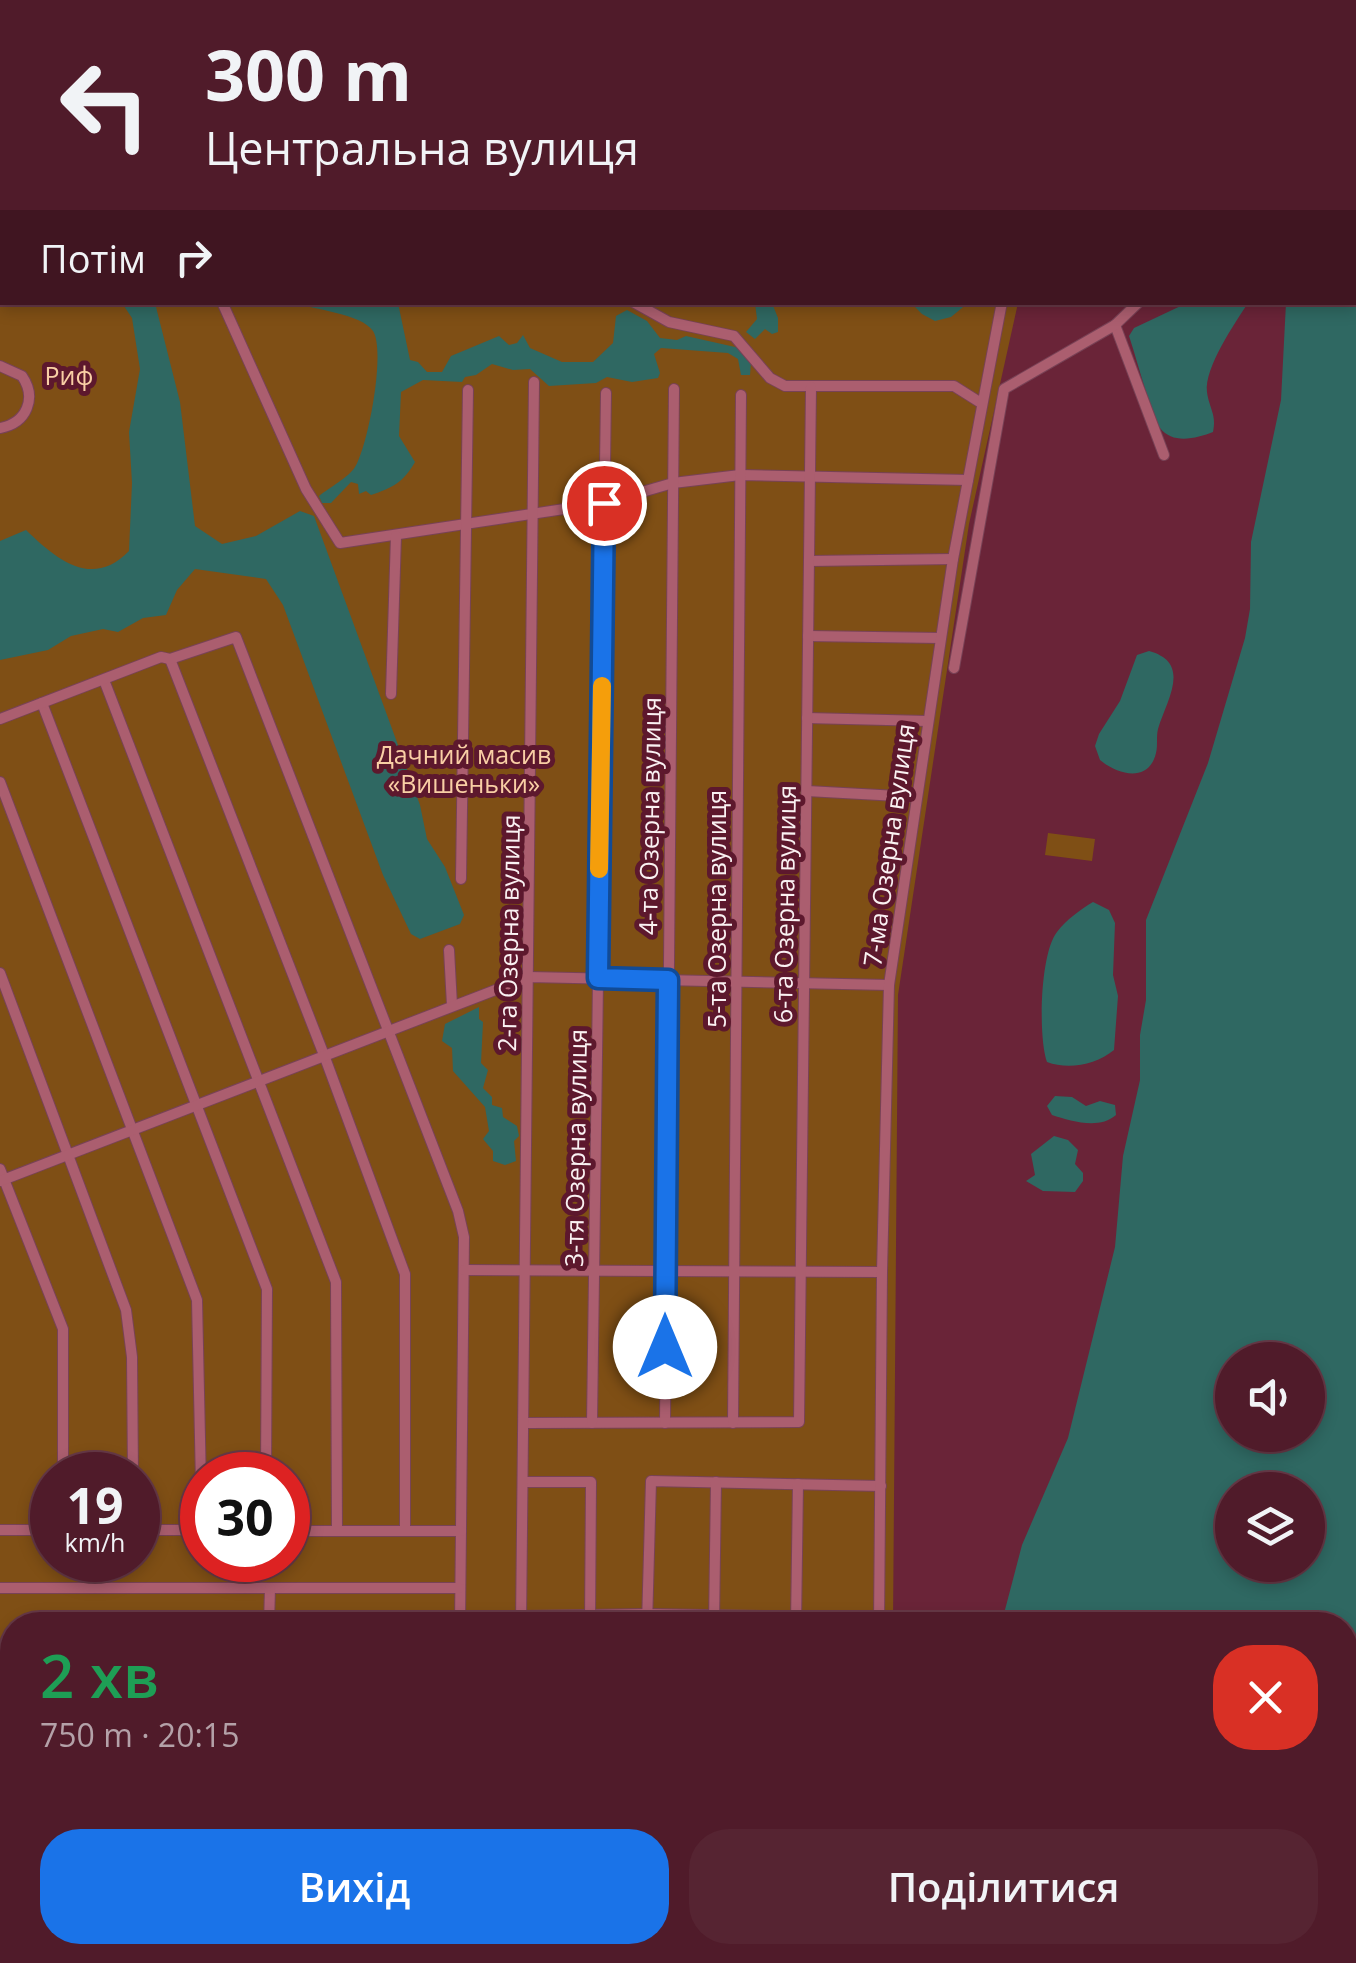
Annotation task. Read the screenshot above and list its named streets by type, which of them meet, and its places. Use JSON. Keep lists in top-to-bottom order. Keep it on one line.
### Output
{"streets":{"street":["4-та Озерна вулиця","7-ма Озерна вулиця","6-та Озерна вулиця","5-та Озерна вулиця","2-га Озерна вулиця","3-тя Озерна вулиця"]},"crossings":[["6-та Озерна вулиця","5-та Озерна вулиця"]],"parks":["Риф","Дачний масив «Вишеньки»"],"page":{"turn":["300 m","Центральна вулиця"],"then":"Потім","speed":"19 km/h","limit":"30","heading":["2 хв","750 m · 20:15"],"buttons":["Вихід","Поділитися"]}}
